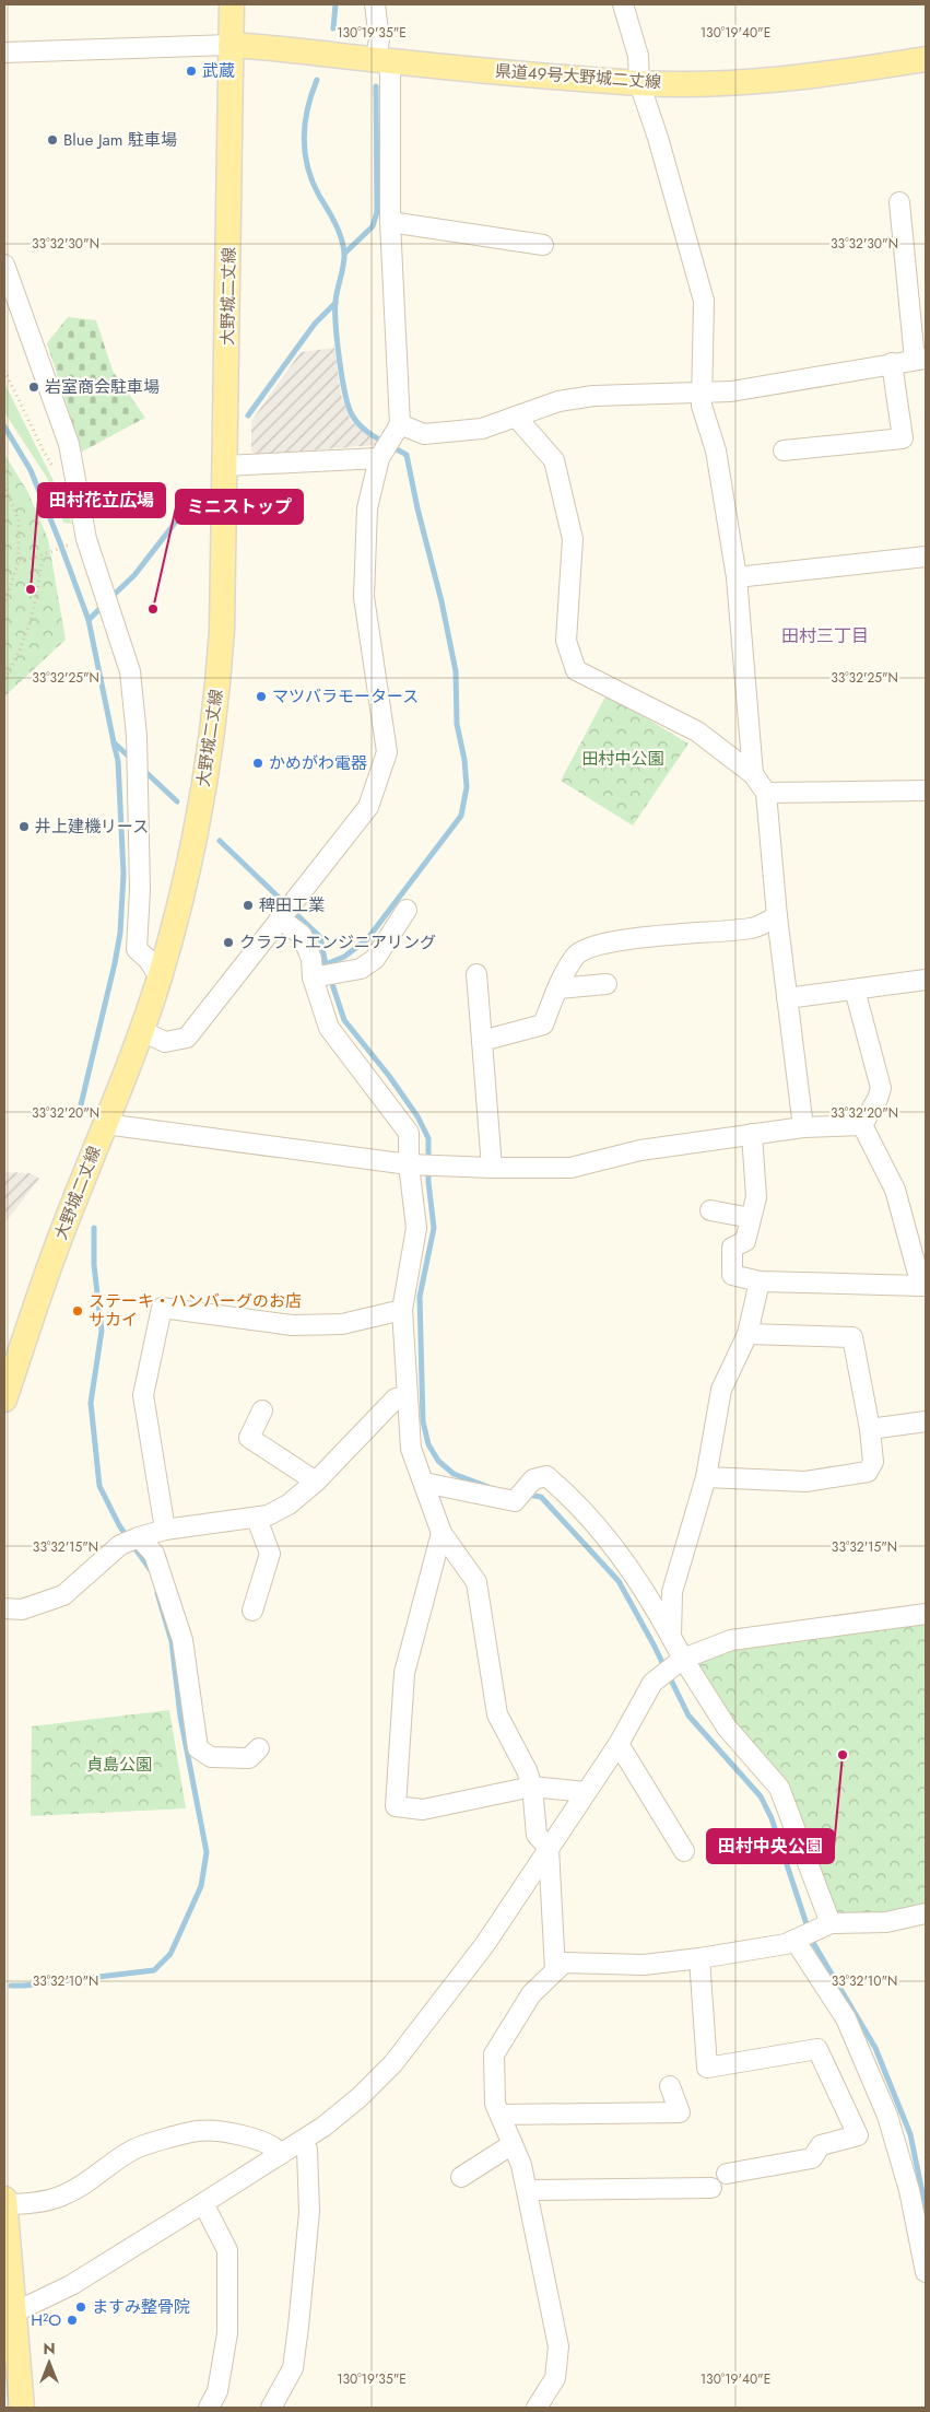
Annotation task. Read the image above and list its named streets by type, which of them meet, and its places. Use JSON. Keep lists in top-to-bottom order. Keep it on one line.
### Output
{"streets":{"main road":["県道49号大野城二丈線","大野城二丈線"]},"crossings":[["県道49号大野城二丈線","大野城二丈線"]],"districts":["田村三丁目"],"parks":["田村中公園","貞島公園"],"places":["武蔵","Blue Jam 駐車場","岩室商会駐車場","田村花立広場","ミニストップ","マツバラモータース","かめがわ電器","井上建機リース","稗田工業","クラフトエンジニアリング","ステーキ・ハンバーグのお店 サカイ","田村中央公園","ますみ整骨院","H²O"],"north":"top","coordinates":["130°19'35\"E","130°19'40\"E","33°32'30\"N","33°32'25\"N","33°32'20\"N","33°32'15\"N","33°32'10\"N"]}
